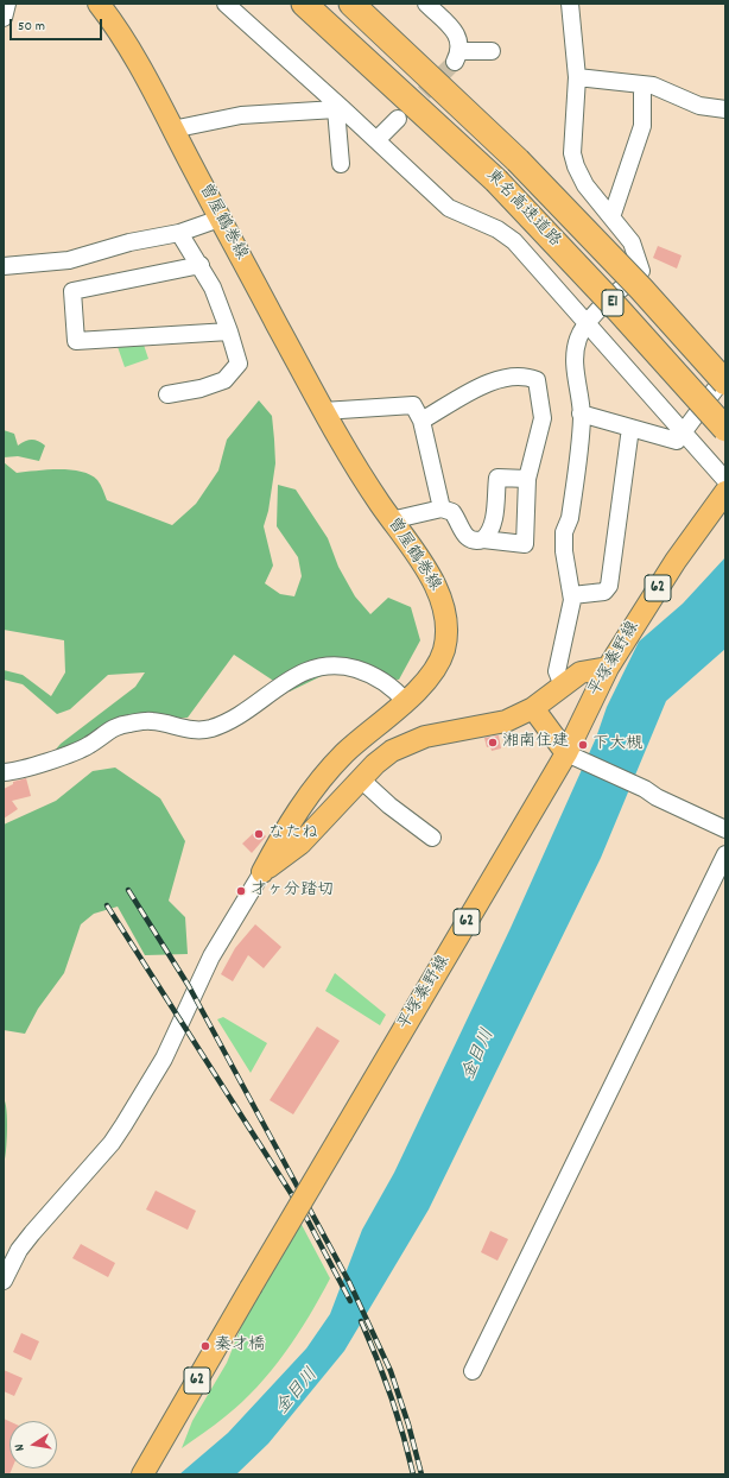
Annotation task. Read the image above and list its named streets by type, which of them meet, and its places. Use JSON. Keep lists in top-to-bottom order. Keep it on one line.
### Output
{"streets":{"highway":["東名高速道路","E1"],"main road":["曽屋鶴巻線","62","平塚秦野線"]},"water":["金目川"],"places":["湘南住建","下大槻","なたね","才ヶ分踏切","秦才橋"],"scale_bar":"50 m","north":"left"}
